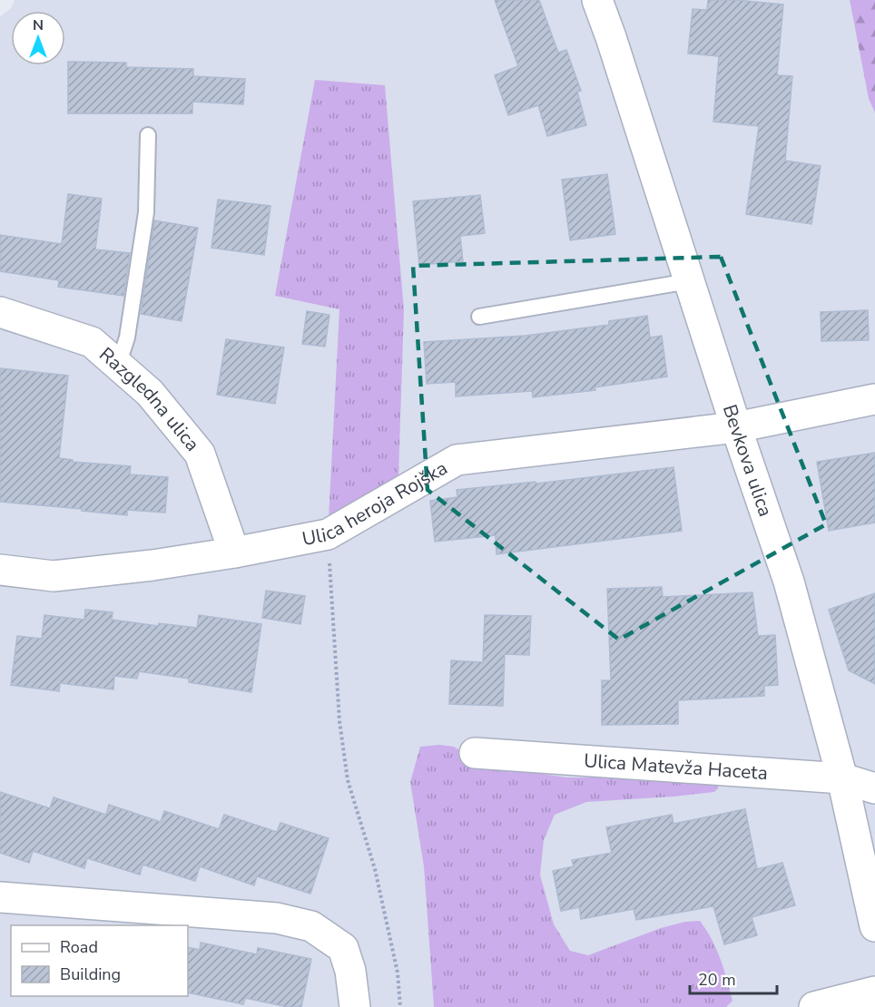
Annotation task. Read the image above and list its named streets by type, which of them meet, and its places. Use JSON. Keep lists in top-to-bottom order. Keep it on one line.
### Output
{"streets":{"street":["Razgledna ulica","Bevkova ulica","Ulica heroja Rojška","Ulica Matevža Haceta"]},"crossings":[["Razgledna ulica","Ulica heroja Rojška"],["Bevkova ulica","Ulica heroja Rojška"],["Bevkova ulica","Ulica Matevža Haceta"]],"legend":["Road","Building"],"scale_bar":"20 m","north":"top"}
